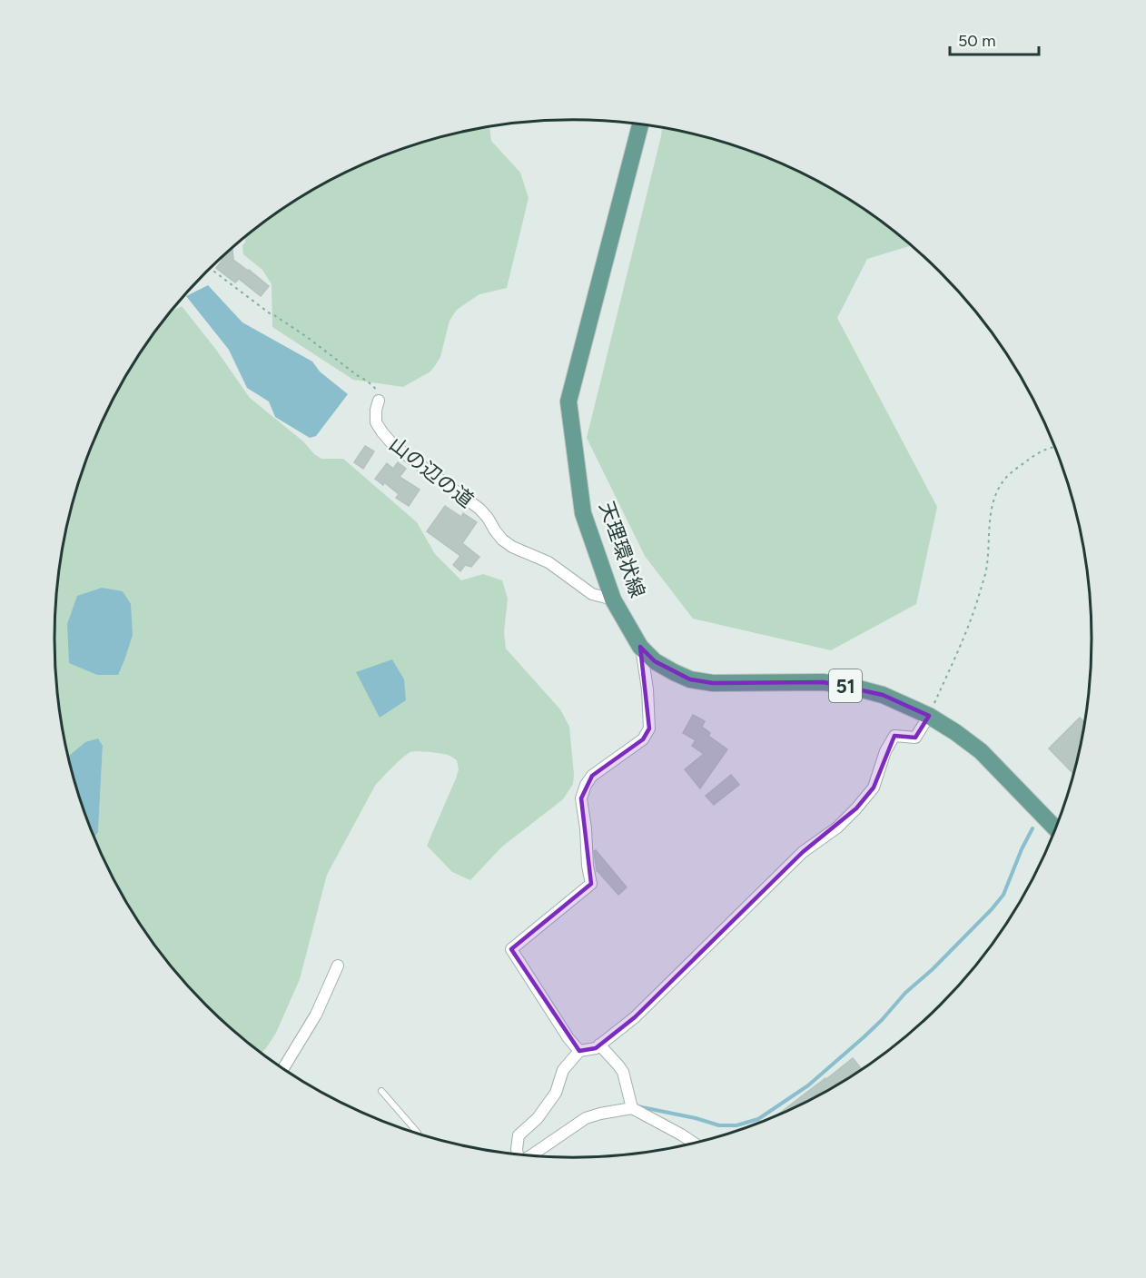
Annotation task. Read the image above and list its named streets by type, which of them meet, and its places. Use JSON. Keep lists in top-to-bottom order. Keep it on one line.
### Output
{"streets":{"main road":["天理環状線","51"],"street":["山の辺の道"]},"crossings":[["山の辺の道","天理環状線"]],"scale_bar":"50 m"}
